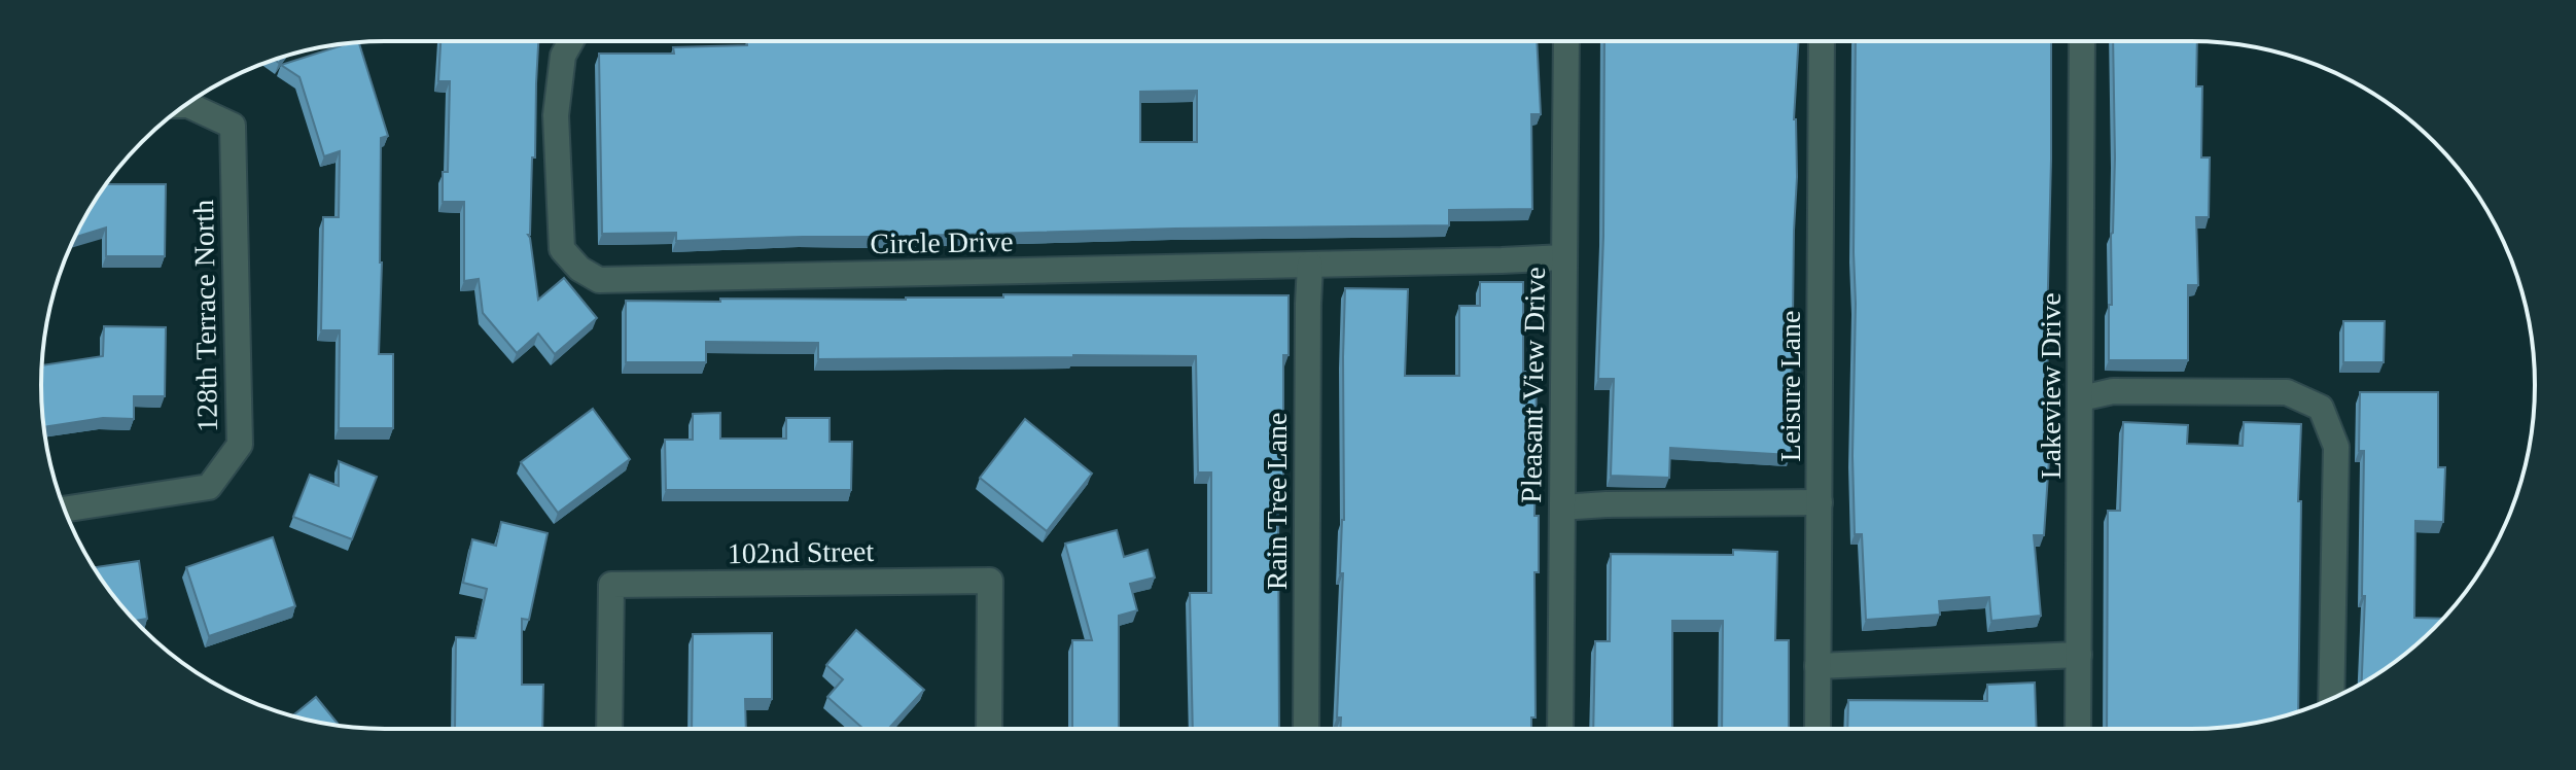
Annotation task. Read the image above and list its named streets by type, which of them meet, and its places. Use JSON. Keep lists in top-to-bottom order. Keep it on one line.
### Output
{"streets":{"street":["Circle Drive","128th Terrace North","Pleasant View Drive","Leisure Lane","Lakeview Drive","Rain Tree Lane","102nd Street"]},"crossings":[["Circle Drive","Pleasant View Drive"],["Circle Drive","Rain Tree Lane"]]}
